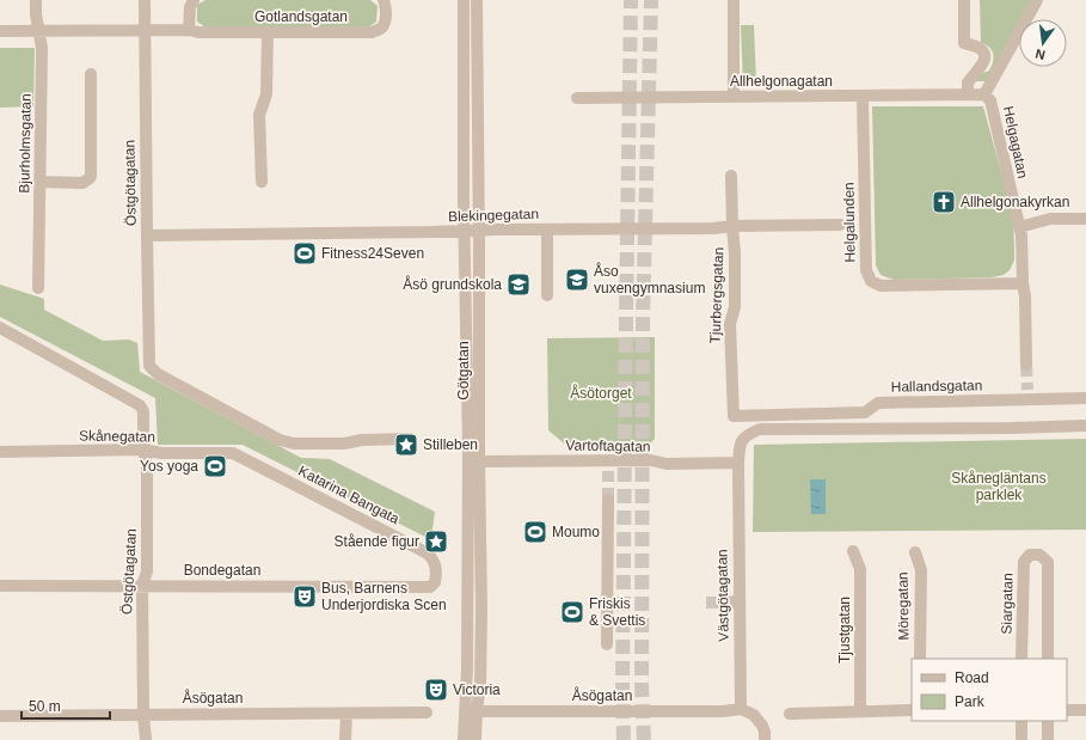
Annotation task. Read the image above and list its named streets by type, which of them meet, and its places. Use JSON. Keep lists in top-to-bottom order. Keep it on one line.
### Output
{"streets":{"street":["Gotlandsgatan","Allhelgonagatan","Helgagatan","Bjurholmsgatan","Östgötagatan","Blekingegatan","Helgalunden","Tjurbergsgatan","Götgatan","Hallandsgatan","Skånegatan","Vartoftagatan","Katarina Bangata","Bondegatan","Västgötagatan","Siargatan","Möregatan","Tjustgatan","Åsögatan"]},"crossings":[["Gotlandsgatan","Bjurholmsgatan"],["Gotlandsgatan","Östgötagatan"],["Allhelgonagatan","Helgagatan"],["Allhelgonagatan","Helgalunden"],["Helgagatan","Helgalunden"],["Östgötagatan","Blekingegatan"],["Östgötagatan","Skånegatan"],["Östgötagatan","Bondegatan"],["Östgötagatan","Åsögatan"],["Blekingegatan","Tjurbergsgatan"],["Blekingegatan","Götgatan"],["Tjurbergsgatan","Hallandsgatan"],["Götgatan","Vartoftagatan"],["Götgatan","Åsögatan"],["Skånegatan","Katarina Bangata"],["Vartoftagatan","Västgötagatan"],["Katarina Bangata","Bondegatan"],["Västgötagatan","Åsögatan"]],"parks":["Åsötorget","Skånegläntans parklek"],"places":{"church":["Allhelgonakyrkan"],"sports":["Fitness24Seven","Yos yoga","Moumo","Friskis & Svettis"],"school or university":["Åso vuxengymnasium","Åsö grundskola"],"place":["Stilleben","Stående figur"],"theatre":["Bus, Barnens Underjordiska Scen","Victoria"]},"legend":["Road","Park"],"scale_bar":"50 m","north":"bottom"}
